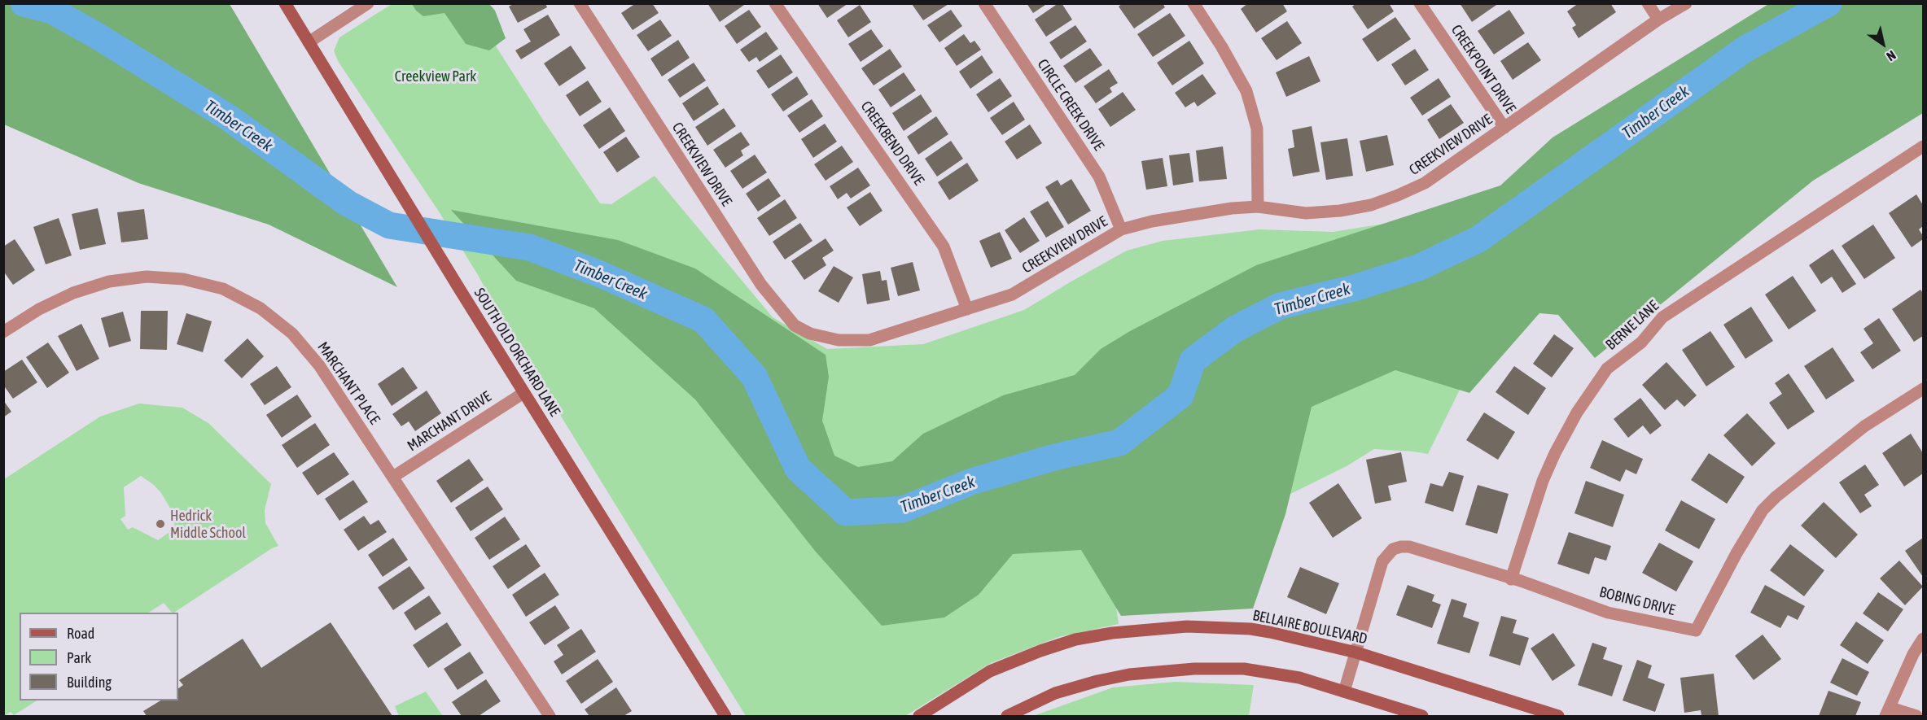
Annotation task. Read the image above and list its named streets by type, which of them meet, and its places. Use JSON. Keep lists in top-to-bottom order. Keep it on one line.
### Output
{"streets":{"main road":["SOUTH OLD ORCHARD LANE","BELLAIRE BOULEVARD"],"street":["CREEKPOINT DRIVE","CIRCLE CREEK DRIVE","CREEKBEND DRIVE","CREEKVIEW DRIVE","BERNE LANE","MARCHANT PLACE","MARCHANT DRIVE","BOBING DRIVE"]},"crossings":[["CREEKPOINT DRIVE","CREEKVIEW DRIVE"],["CIRCLE CREEK DRIVE","CREEKVIEW DRIVE"],["CREEKBEND DRIVE","CREEKVIEW DRIVE"],["BERNE LANE","BOBING DRIVE"],["SOUTH OLD ORCHARD LANE","MARCHANT DRIVE"],["MARCHANT PLACE","MARCHANT DRIVE"],["BOBING DRIVE","BELLAIRE BOULEVARD"]],"water":["Timber Creek"],"parks":["Creekview Park"],"places":["Hedrick Middle School"],"legend":["Road","Park","Building"],"north":"bottom right"}
